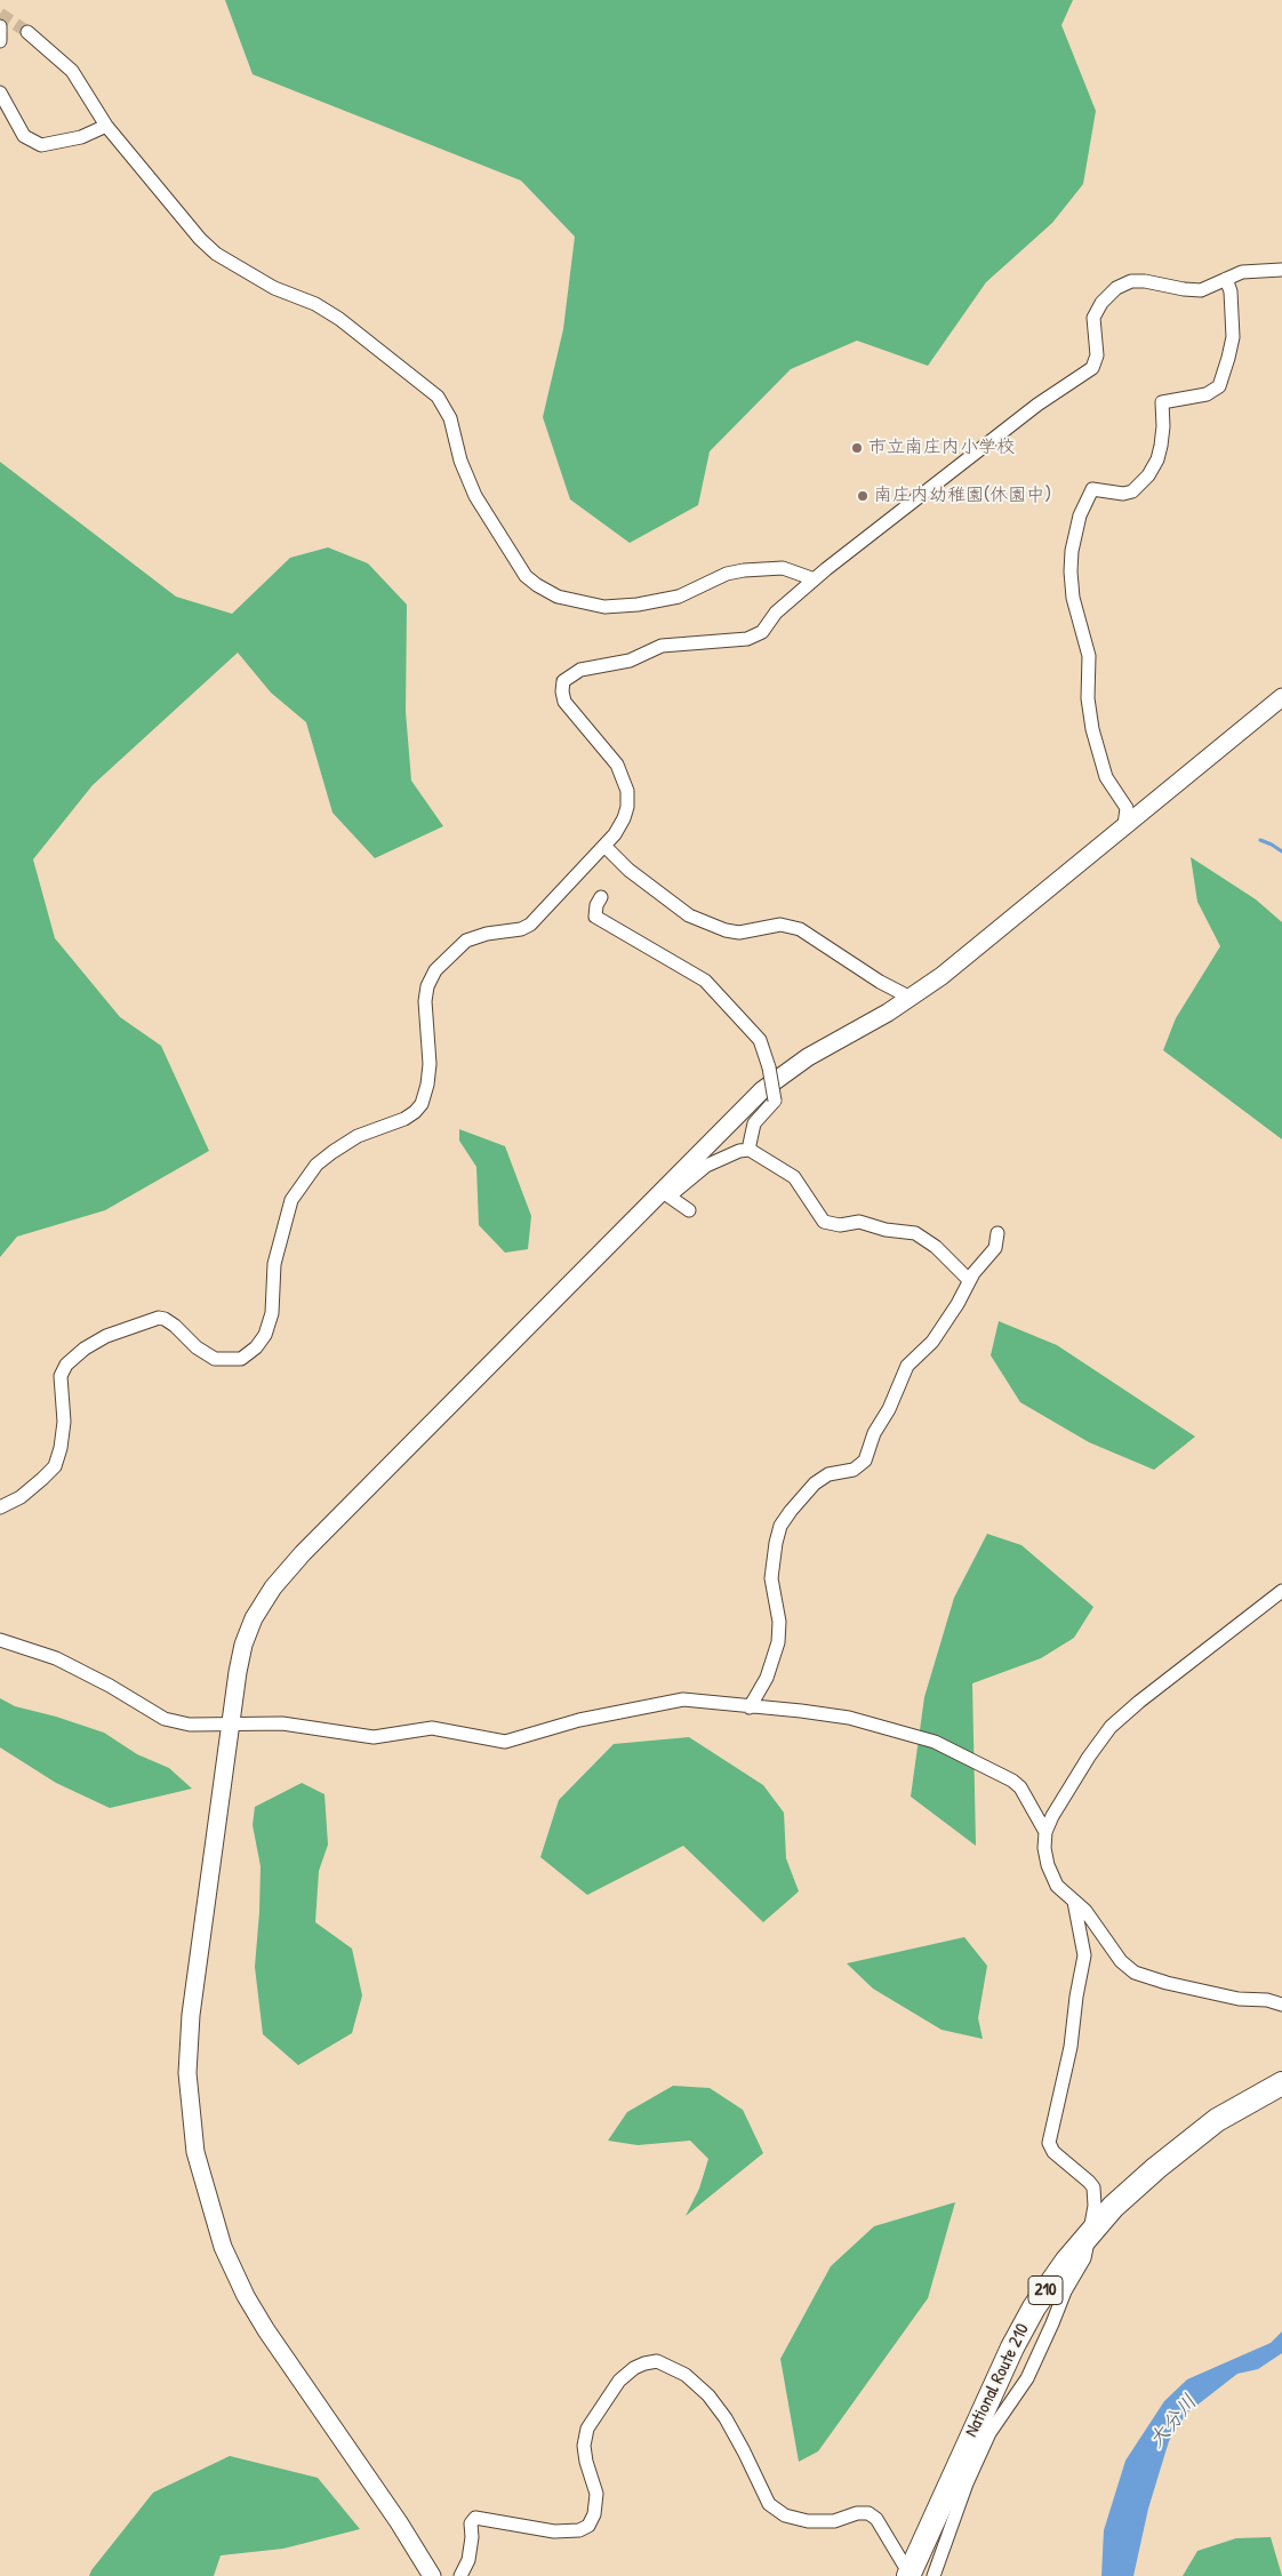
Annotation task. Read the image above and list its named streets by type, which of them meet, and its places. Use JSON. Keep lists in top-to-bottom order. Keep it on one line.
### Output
{"streets":{"highway":["210","National Route 210"]},"water":["大分川"],"places":["市立南庄内小学校","南庄内幼稚園(休園中)"]}
